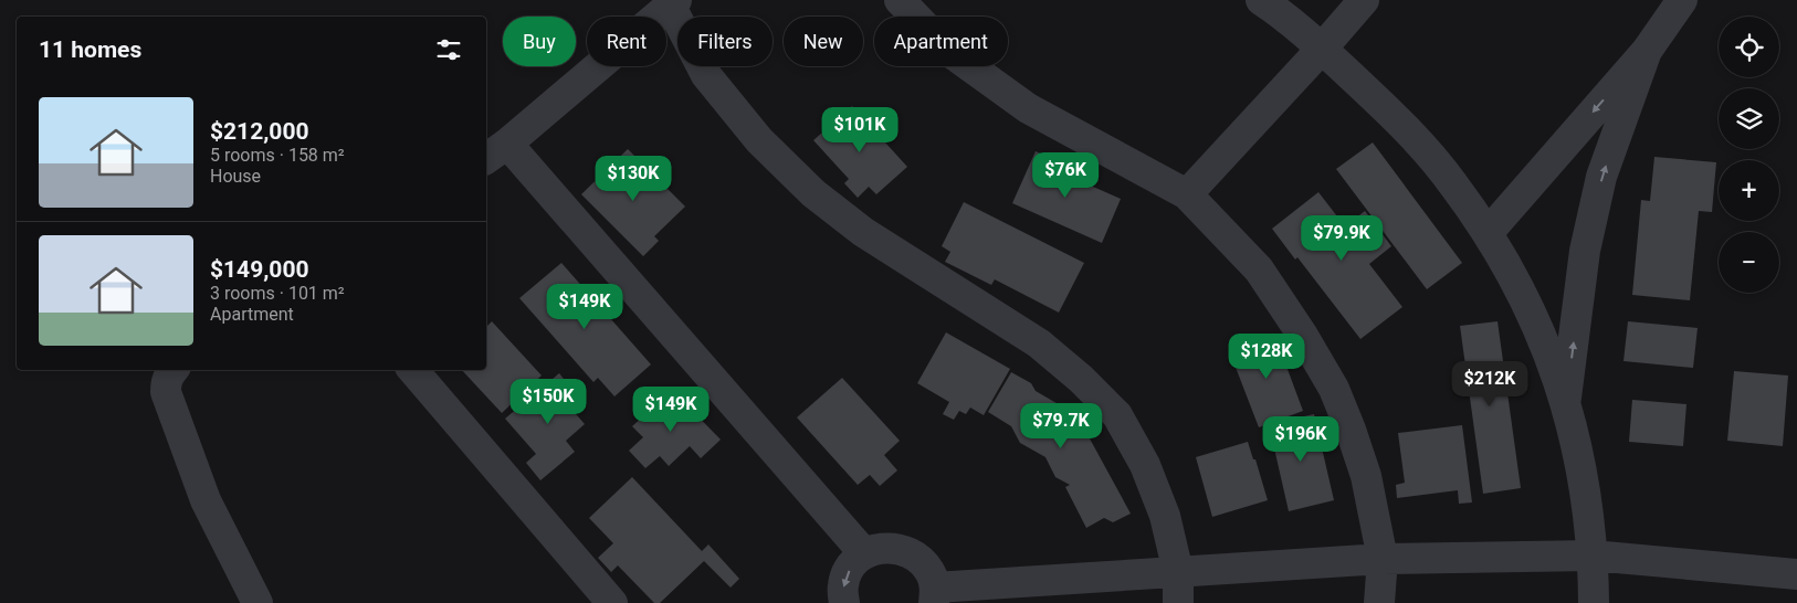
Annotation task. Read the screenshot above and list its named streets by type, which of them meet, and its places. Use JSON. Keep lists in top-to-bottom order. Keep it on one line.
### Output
{"page":{"map_buttons":["+","−"],"chip":["Buy","Rent","Filters","New","Apartment"],"heading":"11 homes","list":[{"name":"$212,000","note":"5 rooms · 158 m² · House"},{"name":"$149,000","note":"3 rooms · 101 m² · Apartment"}],"price":["$101K","$76K","$130K","$79.9K","$149K","$128K","$212K","$150K","$149K","$79.7K","$196K"]}}
